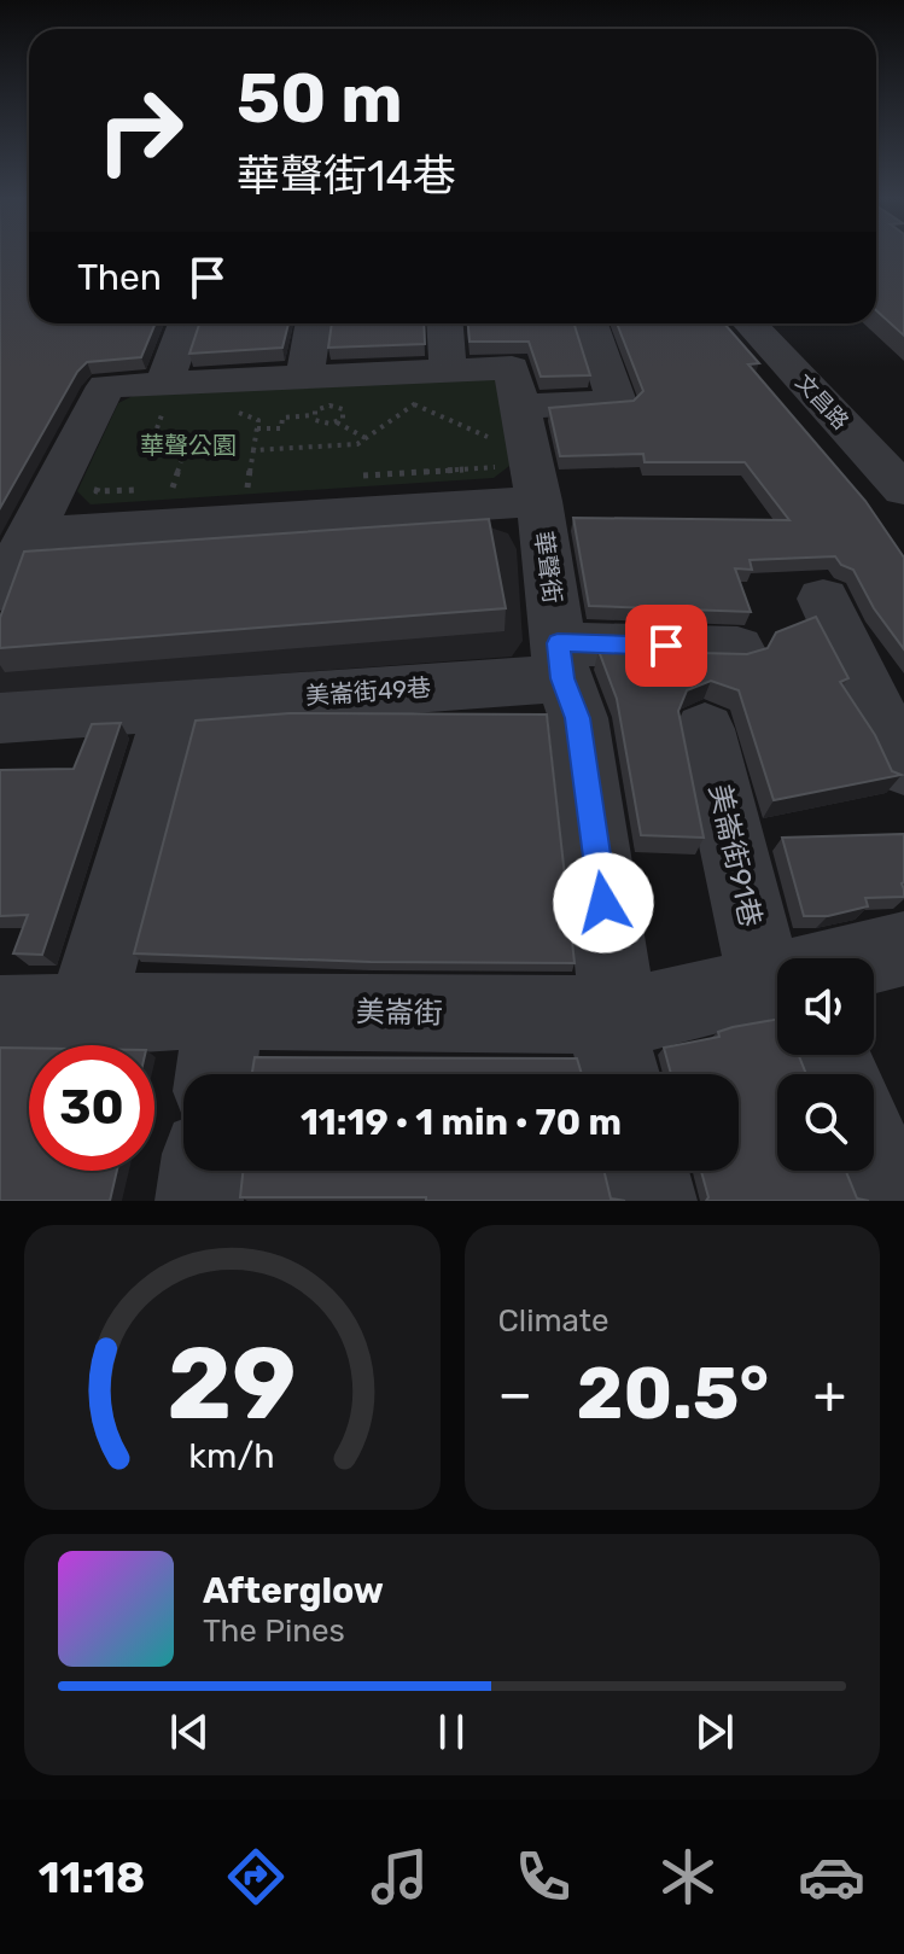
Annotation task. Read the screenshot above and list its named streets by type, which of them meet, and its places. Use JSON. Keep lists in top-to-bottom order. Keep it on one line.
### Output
{"streets":{"street":["文昌路","華聲街","美崙街49巷","美崙街91巷","美崙街"]},"crossings":[["華聲街","美崙街49巷"],["華聲街","美崙街"]],"parks":["華聲公園"],"page":{"turn":["50 m","華聲街14巷"],"then":"Then","limit":"30","trip":"11:19 · 1 min · 70 m","tile":"Climate","heat":["−","20.5°","+"],"song":["Afterglow","The Pines"],"tabs":"11:18","gauge":["29","km/h"]}}
